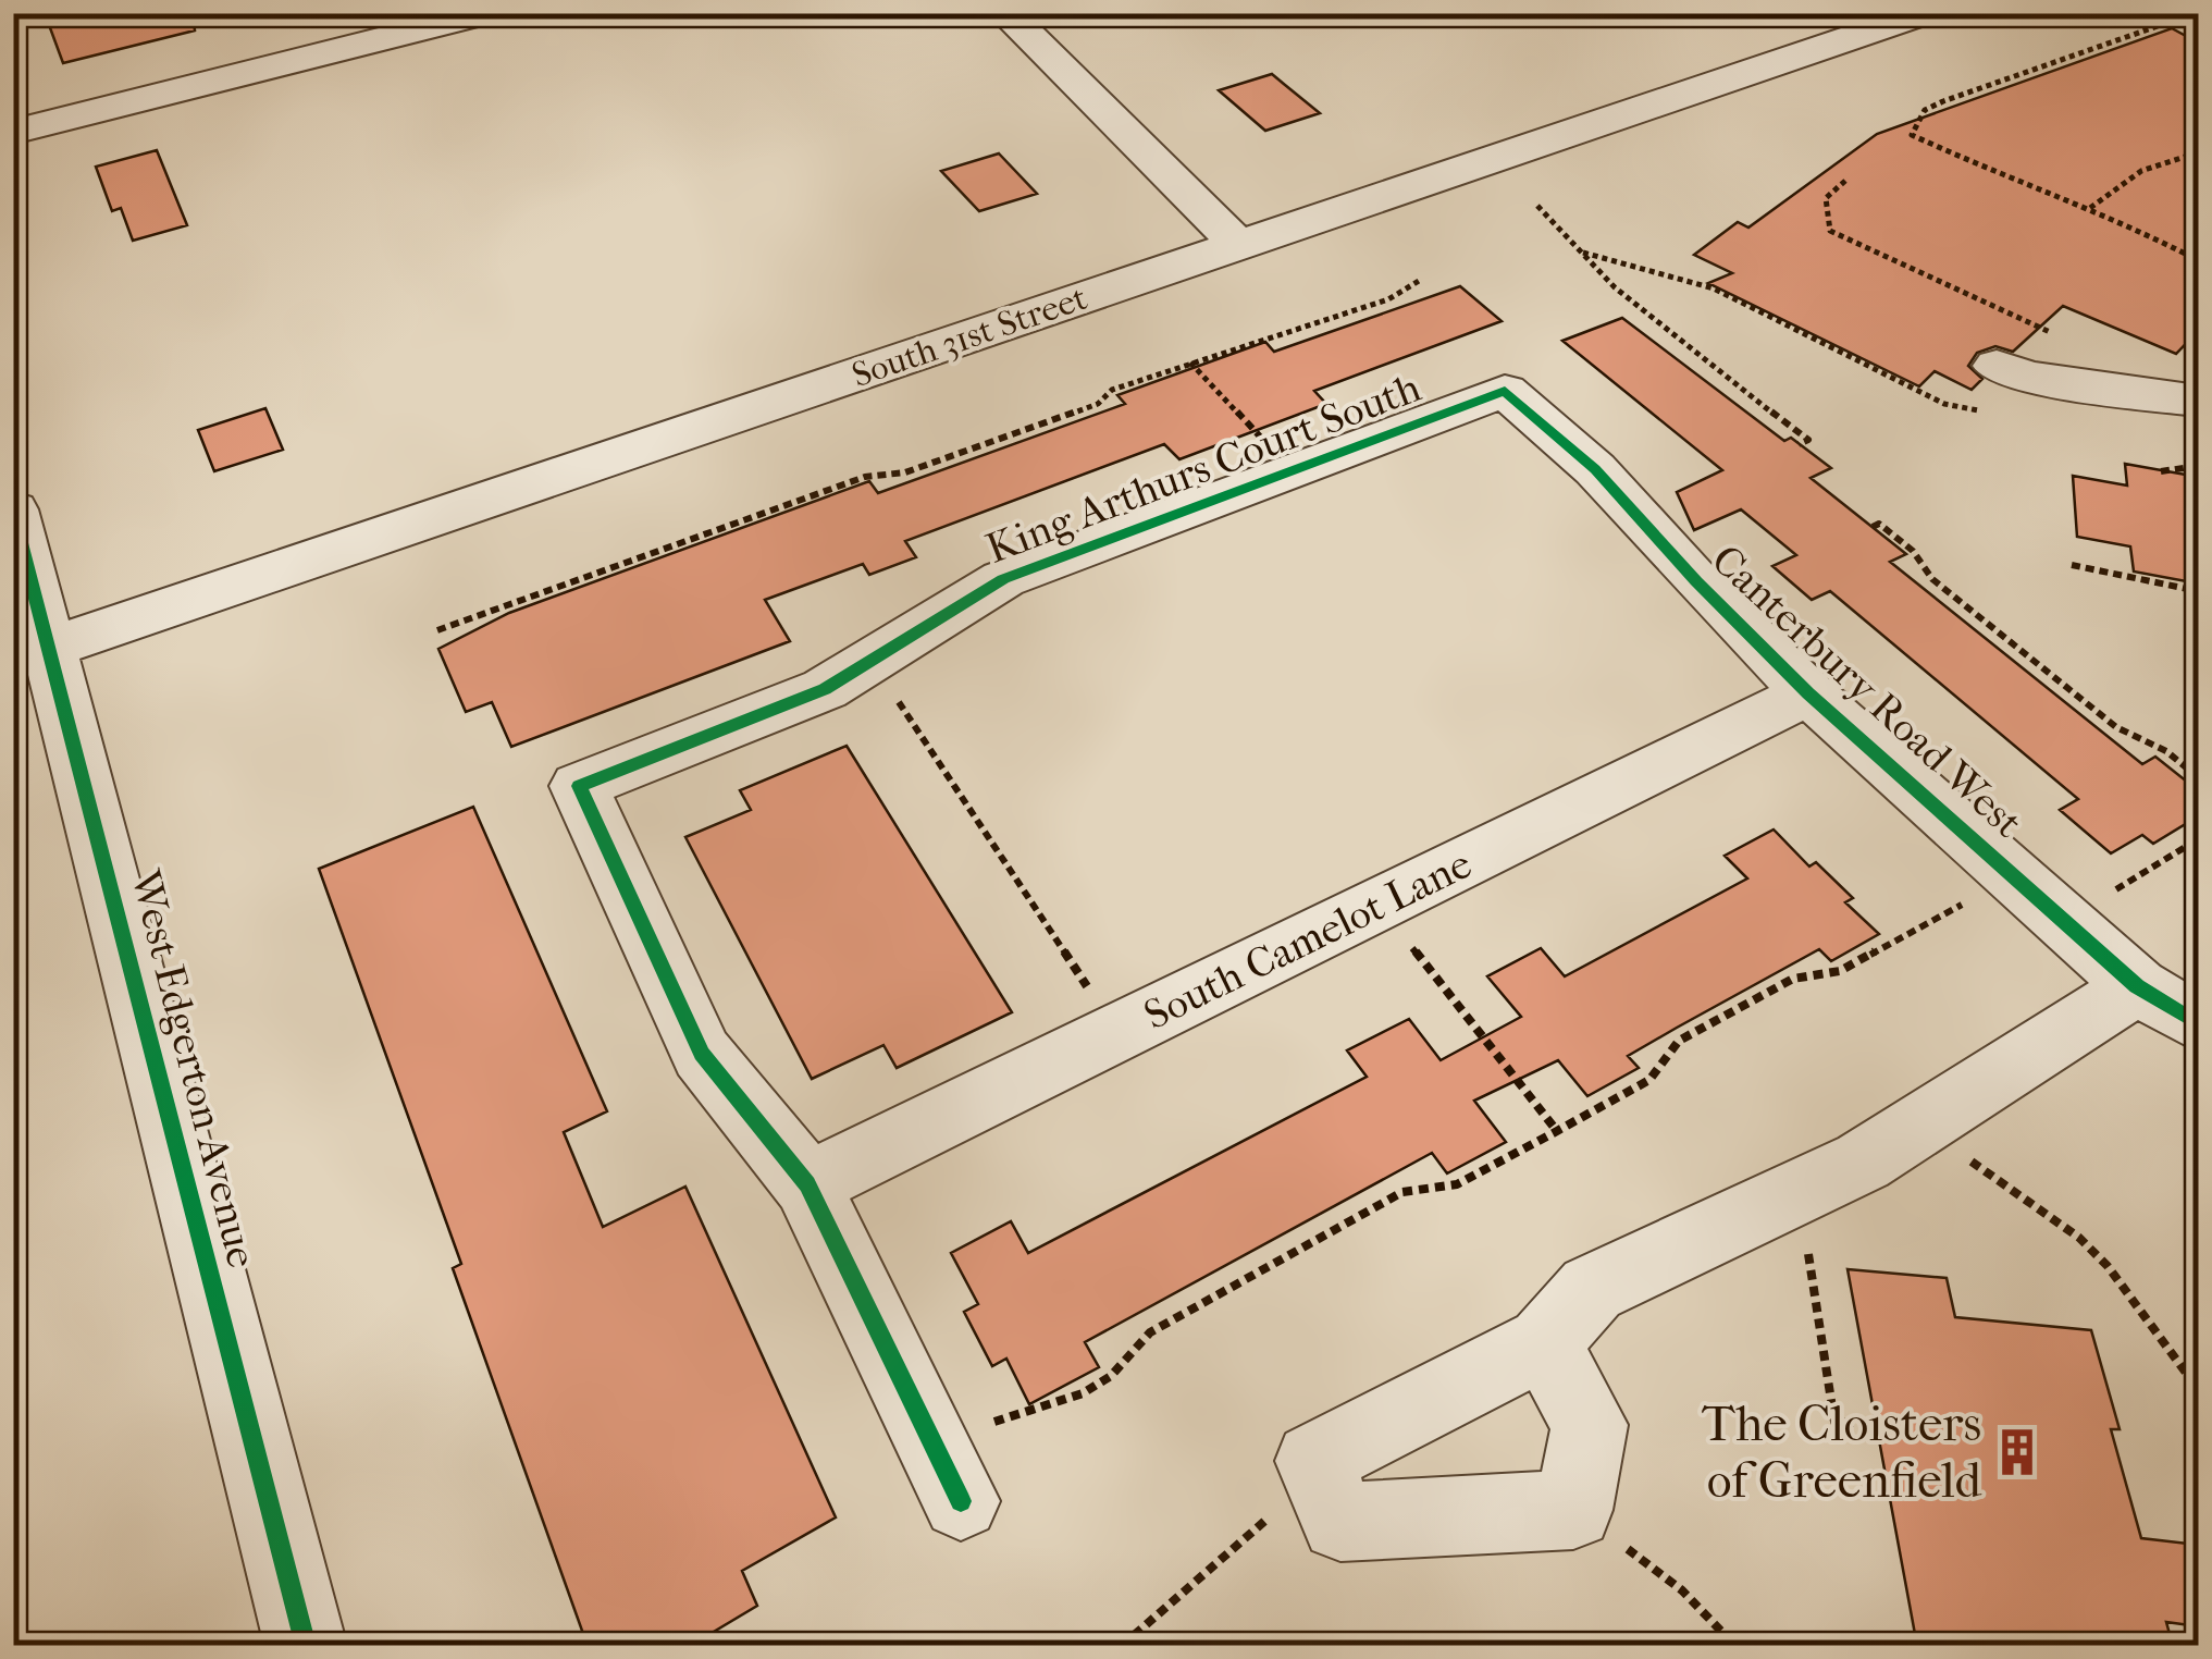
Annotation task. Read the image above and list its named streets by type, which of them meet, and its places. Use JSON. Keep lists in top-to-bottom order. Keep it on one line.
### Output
{"streets":{"street":["South 31st Street","King Arthurs Court South","Canterbury Road West","South Camelot Lane","West Edgerton Avenue"]},"crossings":[["South 31st Street","West Edgerton Avenue"],["King Arthurs Court South","Canterbury Road West"],["King Arthurs Court South","South Camelot Lane"],["Canterbury Road West","South Camelot Lane"]],"places":{"building":["The Cloisters of Greenfield"]}}
